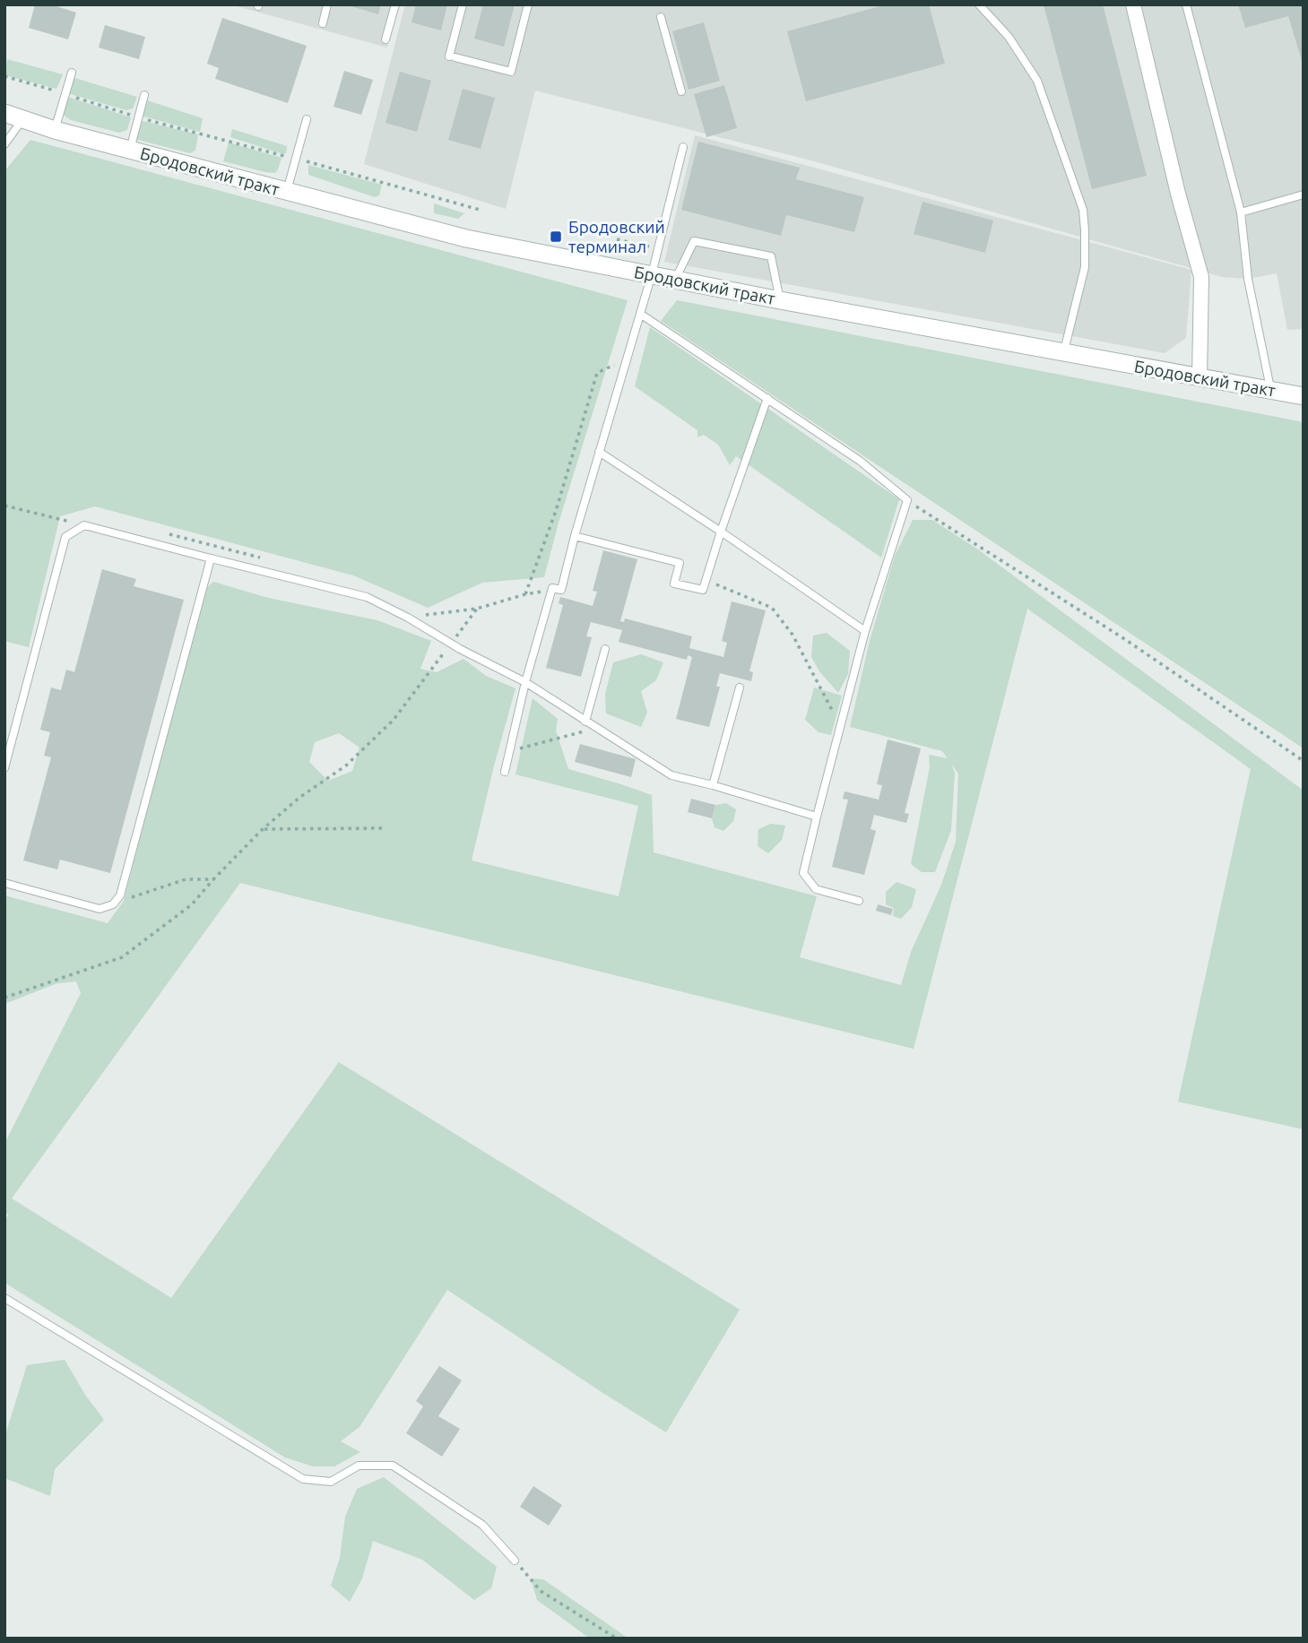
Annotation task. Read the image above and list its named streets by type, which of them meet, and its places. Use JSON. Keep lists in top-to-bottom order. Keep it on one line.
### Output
{"streets":{"street":["Бродовский тракт"]},"places":{"transit":["Бродовский терминал"]}}
